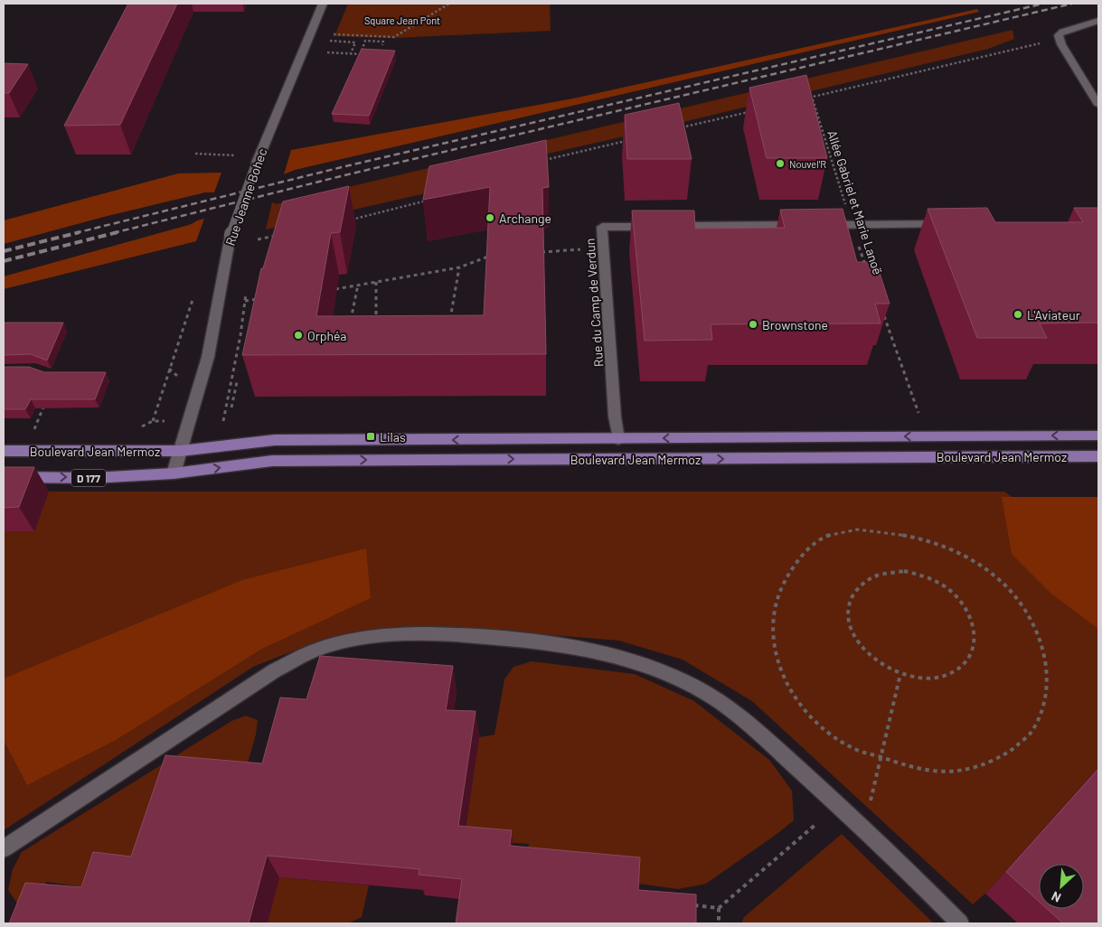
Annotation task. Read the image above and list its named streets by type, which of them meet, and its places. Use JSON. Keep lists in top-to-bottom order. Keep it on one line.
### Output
{"streets":{"main road":["Boulevard Jean Mermoz","D 177"],"street":["Rue Jeanne Bohec","Rue du Camp de Verdun"],"path":["Allée Gabriel et Marie Lanoë"]},"crossings":[["Rue Jeanne Bohec","Boulevard Jean Mermoz"],["Allée Gabriel et Marie Lanoë","Rue du Camp de Verdun"],["Rue du Camp de Verdun","Boulevard Jean Mermoz"]],"parks":["Square Jean Pont"],"places":{"other":["Nouvel'R","Archange","L'Aviateur","Brownstone","Orphéa"],"transit":["Lilas"]},"north":"bottom left"}
